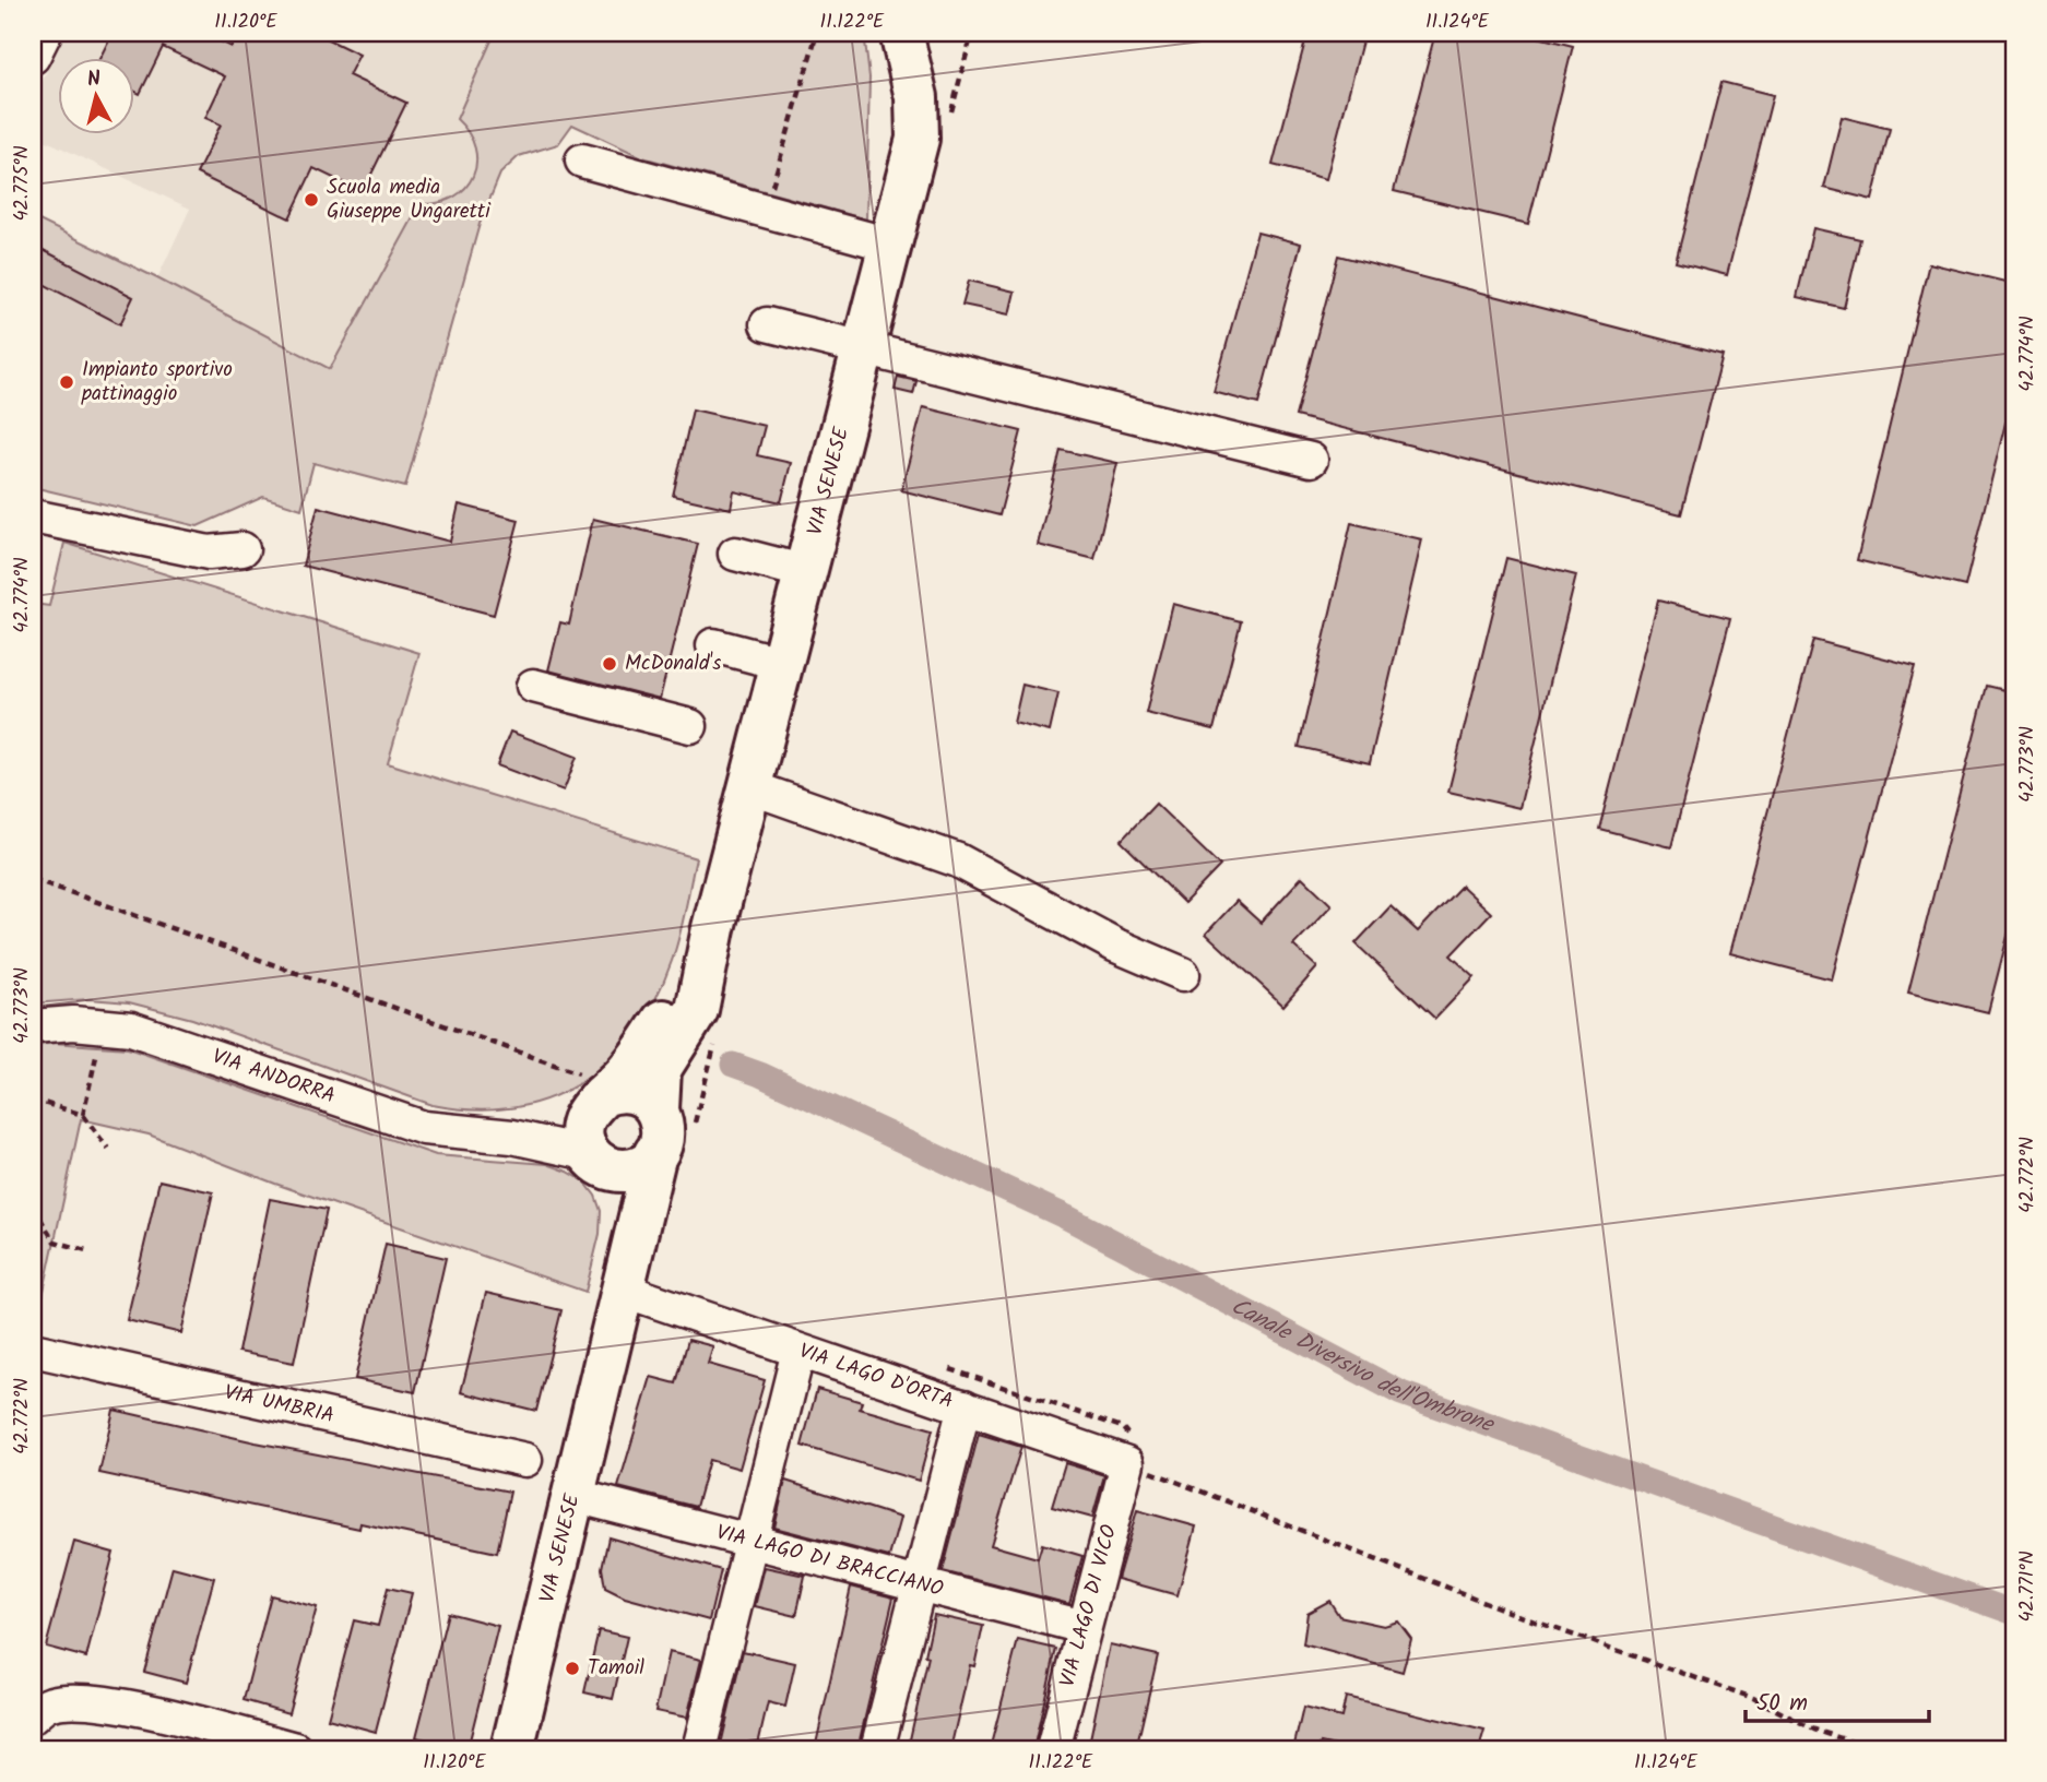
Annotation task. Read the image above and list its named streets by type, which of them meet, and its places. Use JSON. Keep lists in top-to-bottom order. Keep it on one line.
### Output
{"streets":{"main road":["VIA SENESE"],"street":["VIA ANDORRA","VIA LAGO D'ORTA","VIA UMBRIA","VIA LAGO DI BRACCIANO","VIA LAGO DI VICO"]},"crossings":[["VIA SENESE","VIA ANDORRA"],["VIA SENESE","VIA LAGO D'ORTA"],["VIA SENESE","VIA LAGO DI BRACCIANO"],["VIA LAGO D'ORTA","VIA LAGO DI VICO"],["VIA LAGO DI BRACCIANO","VIA LAGO DI VICO"]],"water":["Canale Diversivo dell'Ombrone"],"places":["Scuola media Giuseppe Ungaretti","Impianto sportivo pattinaggio","McDonald's","Tamoil"],"scale_bar":"50 m","north":"top","coordinates":["11.120°E","11.122°E","11.124°E","42.775°N","42.774°N","42.773°N","42.772°N","42.771°N"]}
